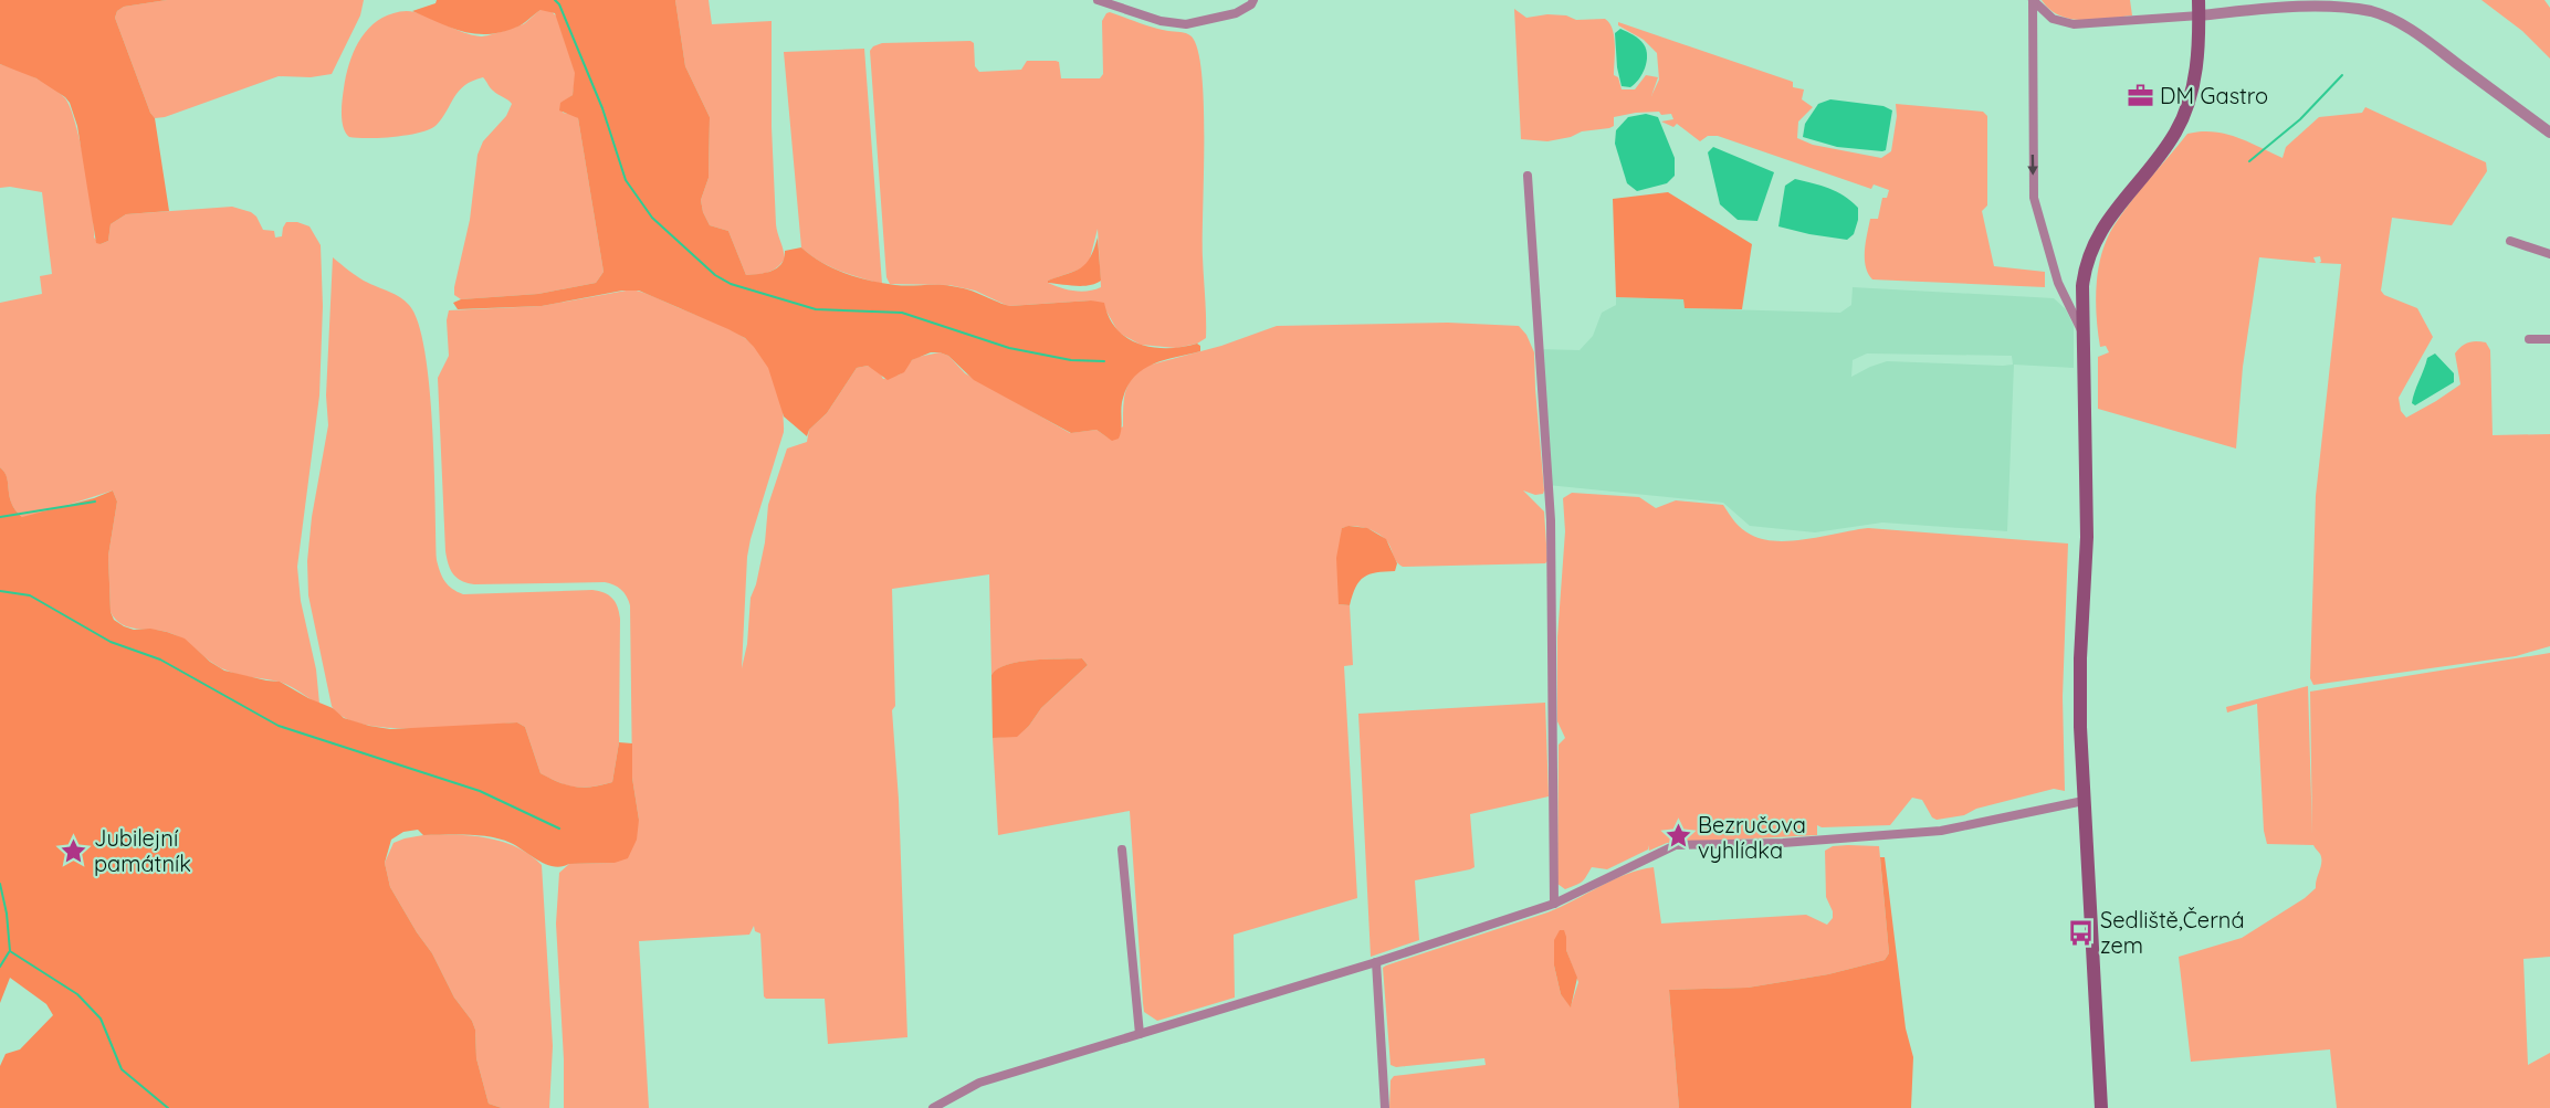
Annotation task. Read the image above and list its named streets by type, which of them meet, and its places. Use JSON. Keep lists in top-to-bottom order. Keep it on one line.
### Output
{"places":{"office":["DM Gastro"],"place":["Bezručova vyhlídka","Jubilejní památník"],"bus stop":["Sedliště,Černá zem"]}}
